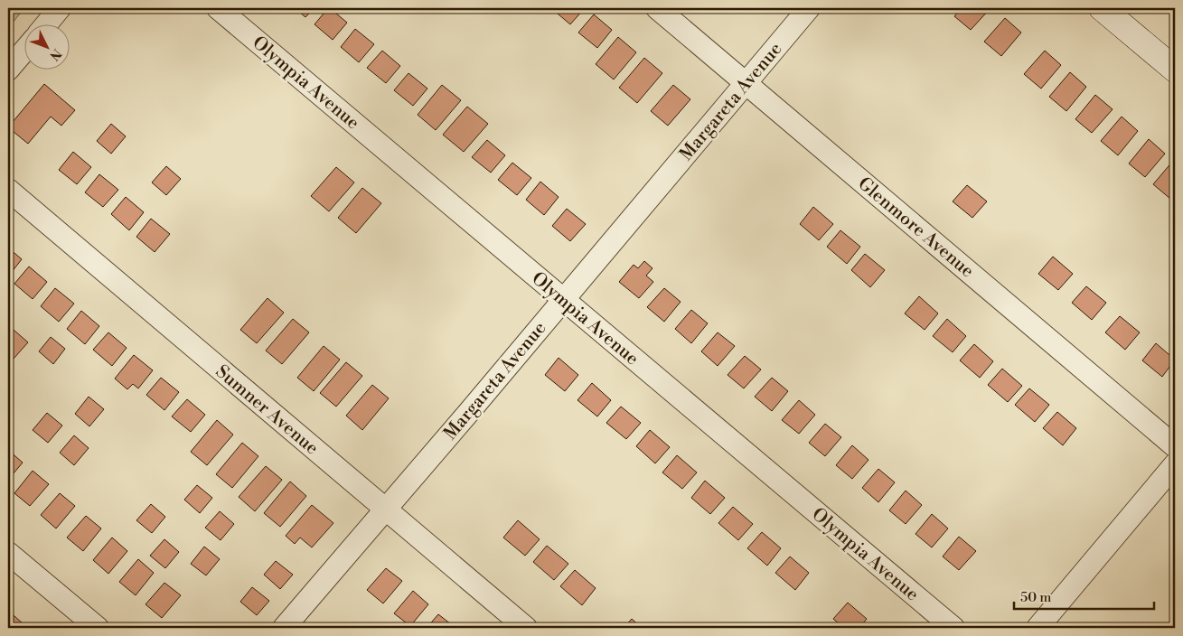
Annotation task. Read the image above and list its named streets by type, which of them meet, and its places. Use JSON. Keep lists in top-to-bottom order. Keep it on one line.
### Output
{"streets":{"street":["Olympia Avenue","Margareta Avenue","Glenmore Avenue","Sumner Avenue"]},"crossings":[["Olympia Avenue","Margareta Avenue"],["Margareta Avenue","Glenmore Avenue"],["Margareta Avenue","Sumner Avenue"]],"scale_bar":"50 m","north":"bottom right"}
